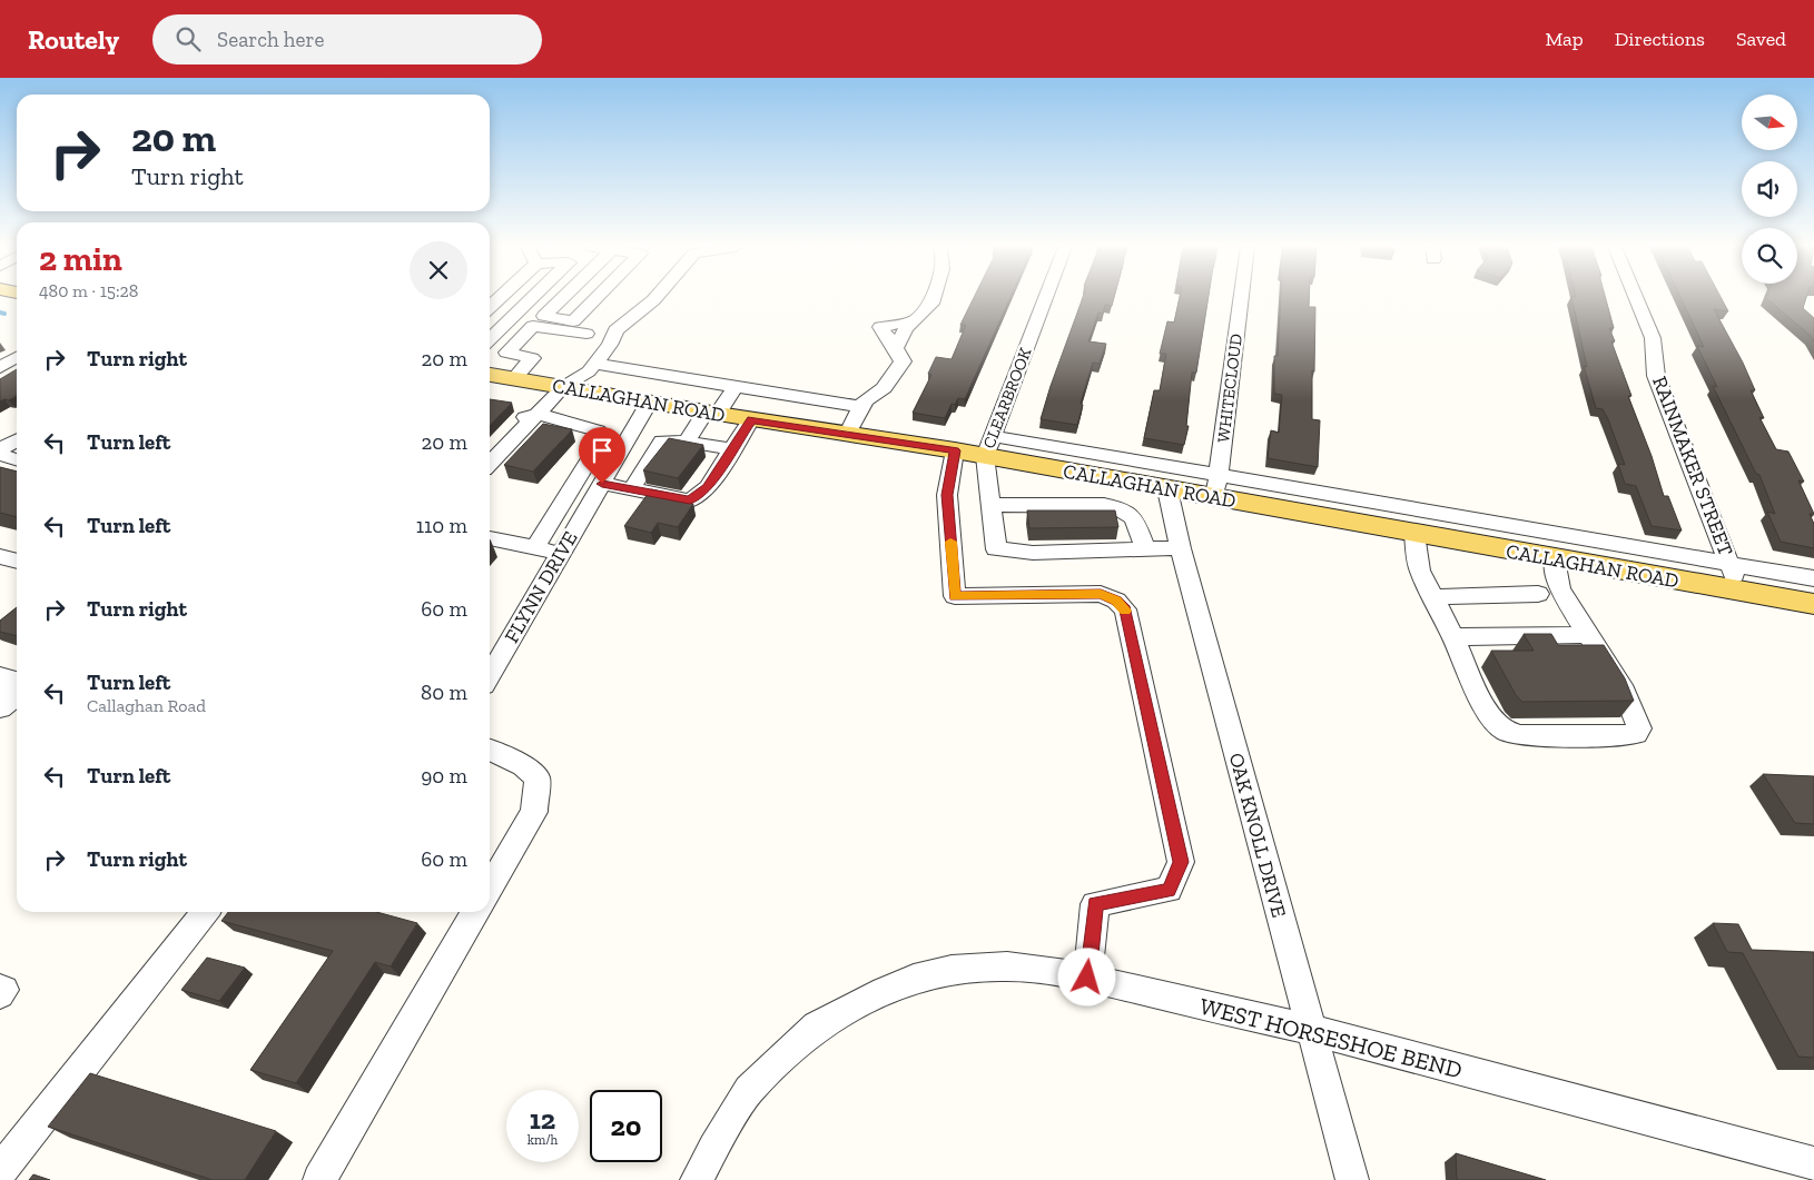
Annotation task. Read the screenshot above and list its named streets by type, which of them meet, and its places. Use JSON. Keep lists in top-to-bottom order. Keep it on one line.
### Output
{"streets":{"main road":["CALLAGHAN ROAD"],"street":["WHITECLOUD","CLEARBROOK","RAINMAKER STREET","FLYNN DRIVE","OAK KNOLL DRIVE","WEST HORSESHOE BEND"]},"crossings":[["WHITECLOUD","CALLAGHAN ROAD"],["CLEARBROOK","CALLAGHAN ROAD"],["CALLAGHAN ROAD","RAINMAKER STREET"],["CALLAGHAN ROAD","FLYNN DRIVE"],["CALLAGHAN ROAD","OAK KNOLL DRIVE"],["OAK KNOLL DRIVE","WEST HORSESHOE BEND"]],"north":"right","page":{"header":"Routely","search":"Search here","nav":["Map","Directions","Saved"],"turn":["20 m","Turn right"],"heading":["2 min","480 m · 15:28"],"list":[{"name":"Turn right","value":"20 m"},{"name":"Turn left","value":"20 m"},{"name":"Turn left","value":"110 m"},{"name":"Turn right","value":"60 m"},{"name":"Turn left","note":"Callaghan Road","value":"80 m"},{"name":"Turn left","value":"90 m"},{"name":"Turn right","value":"60 m"}],"speed":"12 km/h","limit":"20"}}
